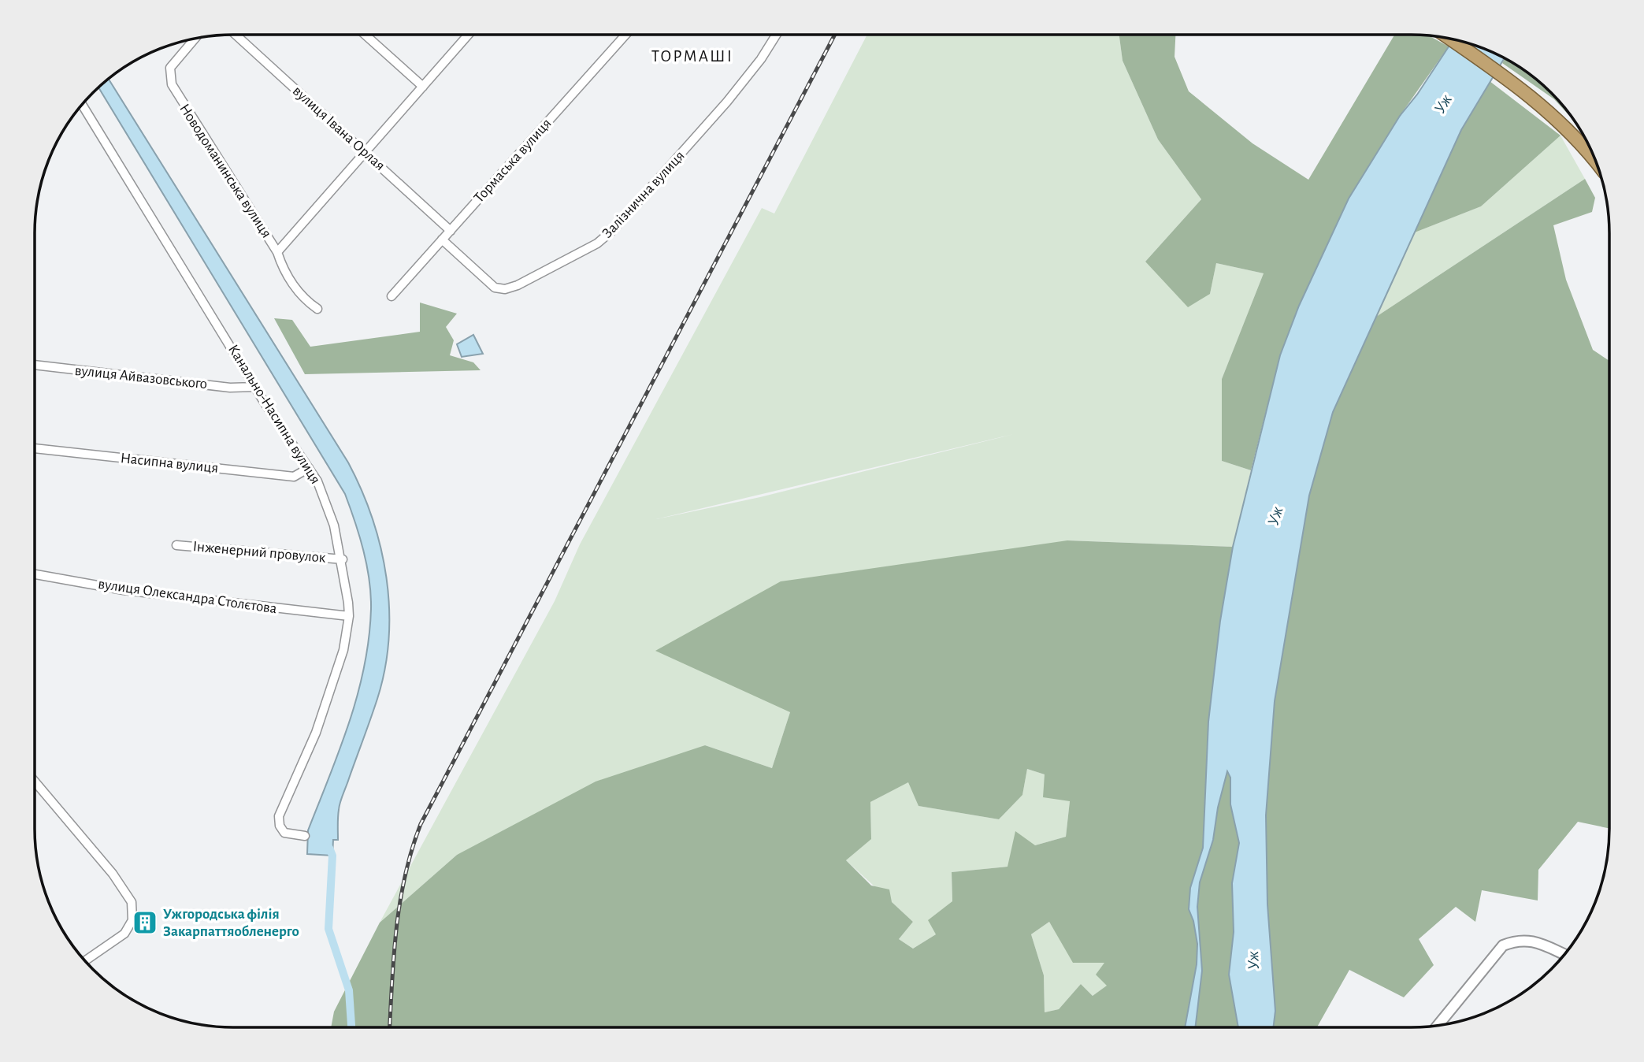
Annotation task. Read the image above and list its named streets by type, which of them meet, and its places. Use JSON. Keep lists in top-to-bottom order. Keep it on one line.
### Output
{"streets":{"street":["вулиця Івана Орлая","Тормаська вулиця","Новодоманинська вулиця","Залізнична вулиця","вулиця Айвазовського","Канально-Насипна вулиця","Насипна вулиця","Інженерний провулок","вулиця Олександра Столєтова"]},"crossings":[["вулиця Івана Орлая","Тормаська вулиця"],["Тормаська вулиця","Залізнична вулиця"],["вулиця Айвазовського","Канально-Насипна вулиця"],["Канально-Насипна вулиця","Насипна вулиця"],["Канально-Насипна вулиця","Інженерний провулок"],["Канально-Насипна вулиця","вулиця Олександра Столєтова"]],"districts":["ТОРМАШІ"],"water":["Уж"],"places":{"building":["Ужгородська філія Закарпаттяобленерго"]}}
